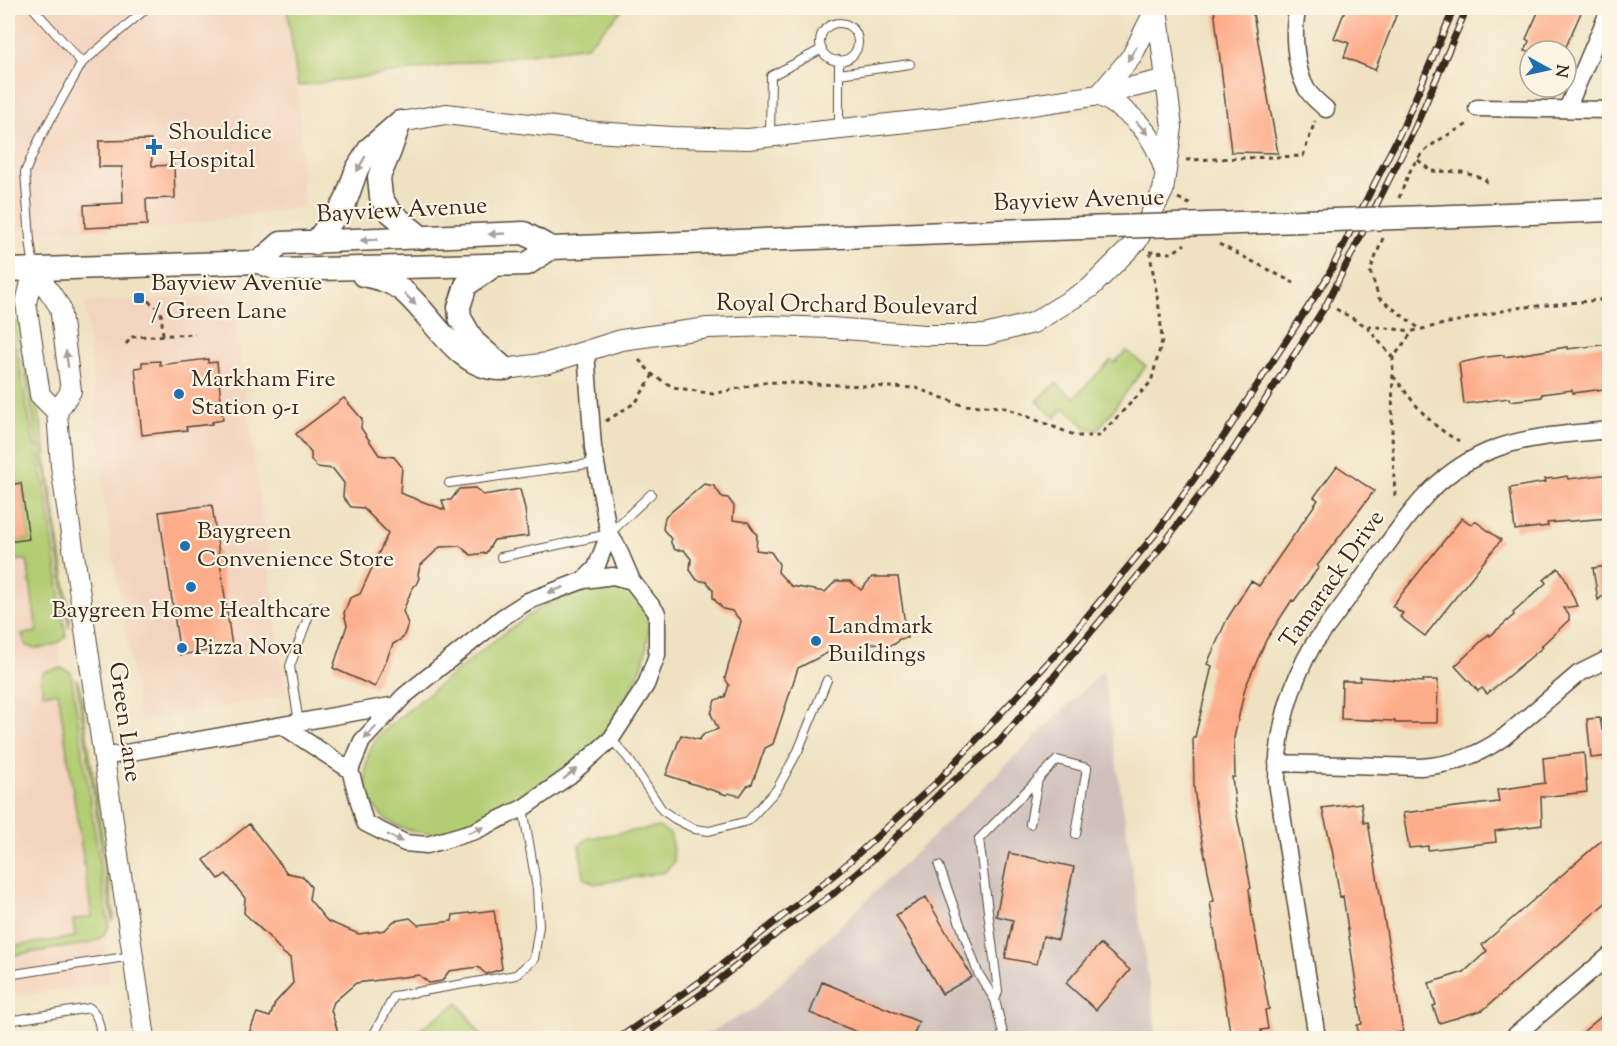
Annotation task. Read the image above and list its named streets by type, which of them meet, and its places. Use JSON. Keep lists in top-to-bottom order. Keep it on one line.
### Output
{"streets":{"main road":["Bayview Avenue"],"street":["Royal Orchard Boulevard","Tamarack Drive","Green Lane"]},"places":{"health":["Shouldice Hospital"],"transit":["Bayview Avenue / Green Lane"],"other":["Markham Fire Station 9-1","Baygreen Convenience Store","Baygreen Home Healthcare","Landmark Buildings","Pizza Nova"]},"north":"right"}
